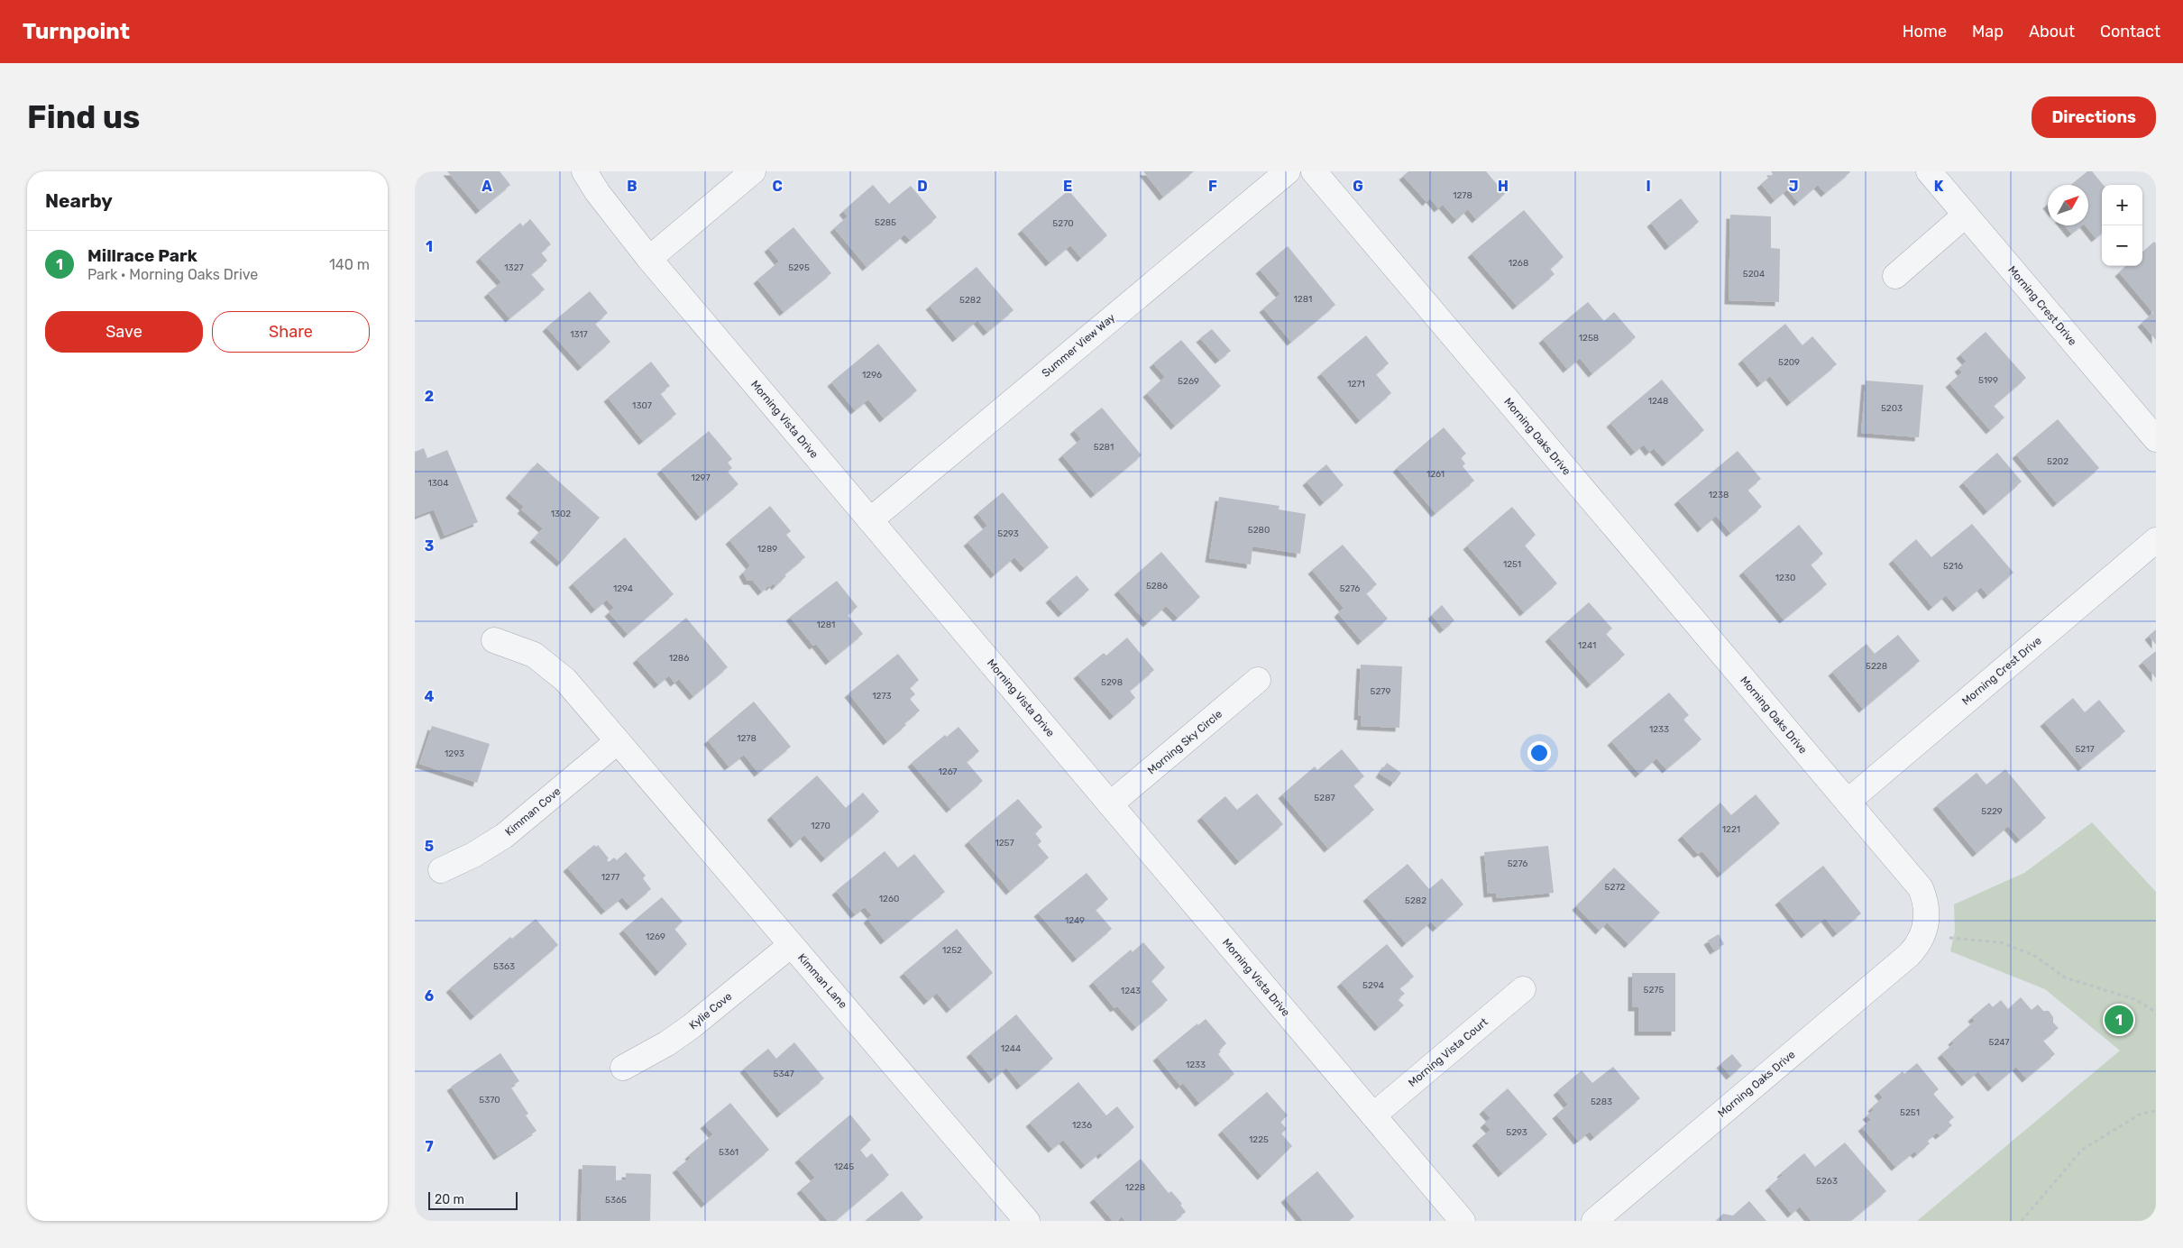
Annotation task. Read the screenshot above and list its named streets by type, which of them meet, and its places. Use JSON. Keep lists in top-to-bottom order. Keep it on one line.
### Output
{"streets":{"street":["Morning Crest Drive","Summer View Way","Morning Vista Drive","Morning Oaks Drive","Morning Sky Circle","Kimman Cove","Kimman Lane","Kylie Cove","Morning Vista Court"]},"crossings":[["Morning Crest Drive","Morning Oaks Drive"],["Summer View Way","Morning Vista Drive"],["Morning Vista Drive","Morning Sky Circle"],["Morning Vista Drive","Morning Vista Court"],["Kimman Cove","Kimman Lane"],["Kimman Lane","Kylie Cove"]],"house_numbers":["1278","5285","5270","1268","1327","5295","5204","1281","5282","1317","1258","5209","1296","5199","5269","1271","1248","1307","5203","5281","5202","1261","1297","1304","1238","1302","5280","5293","1289","1251","5216","1230","5286","1294","5276","1281","1241","1286","5228","5298","5279","1273","1233","1278","5217","1293","1267","5287","5229","1270","1221","1257","5276","1277","5272","1260","5282","1249","1269","1252","5363","5294","5275","1243","5247","1244","1233","5347","5370","5283","5251","1236","5293","1225","5361","1245","5263","1228","5365"],"scale_bar":"20 m","north":"top right","page":{"header":"Turnpoint","nav":["Home","Map","About","Contact"],"buttons":["Directions",["Save","Share"]],"title":"Find us","heading":"Nearby","map_buttons":["+","−"],"list":[{"mark":"1","name":"Millrace Park","note":"Park · Morning Oaks Drive","value":"140 m"}],"pins":"1","scale":"20 m"},"grid":{"columns":["A","B","C","D","E","F","G","H","I","J","K"],"rows":["1","2","3","4","5","6","7"]}}
